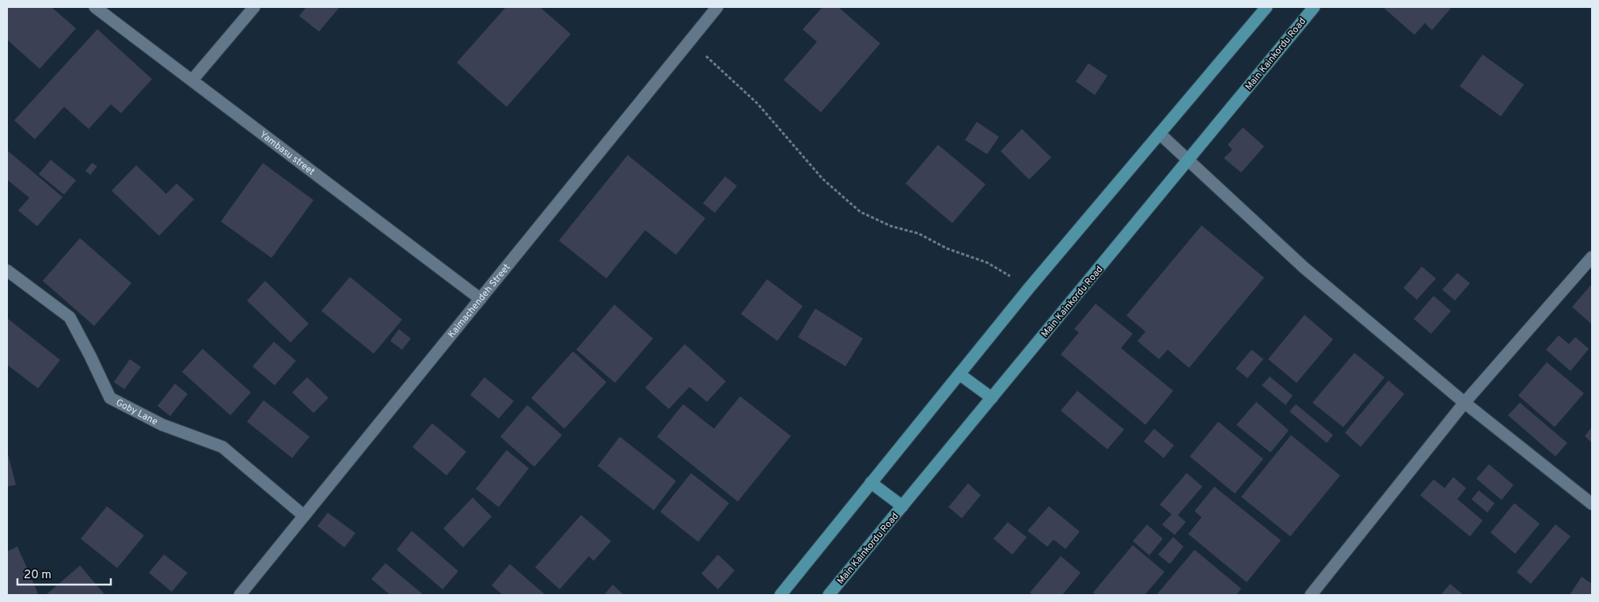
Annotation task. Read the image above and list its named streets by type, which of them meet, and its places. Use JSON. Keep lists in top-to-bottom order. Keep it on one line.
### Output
{"streets":{"main road":["Main Kainkordu Road"],"street":["Yambasu street","Kaimachendeh Street","Goby Lane"]},"crossings":[["Yambasu street","Kaimachendeh Street"],["Kaimachendeh Street","Goby Lane"]],"scale_bar":"20 m"}
